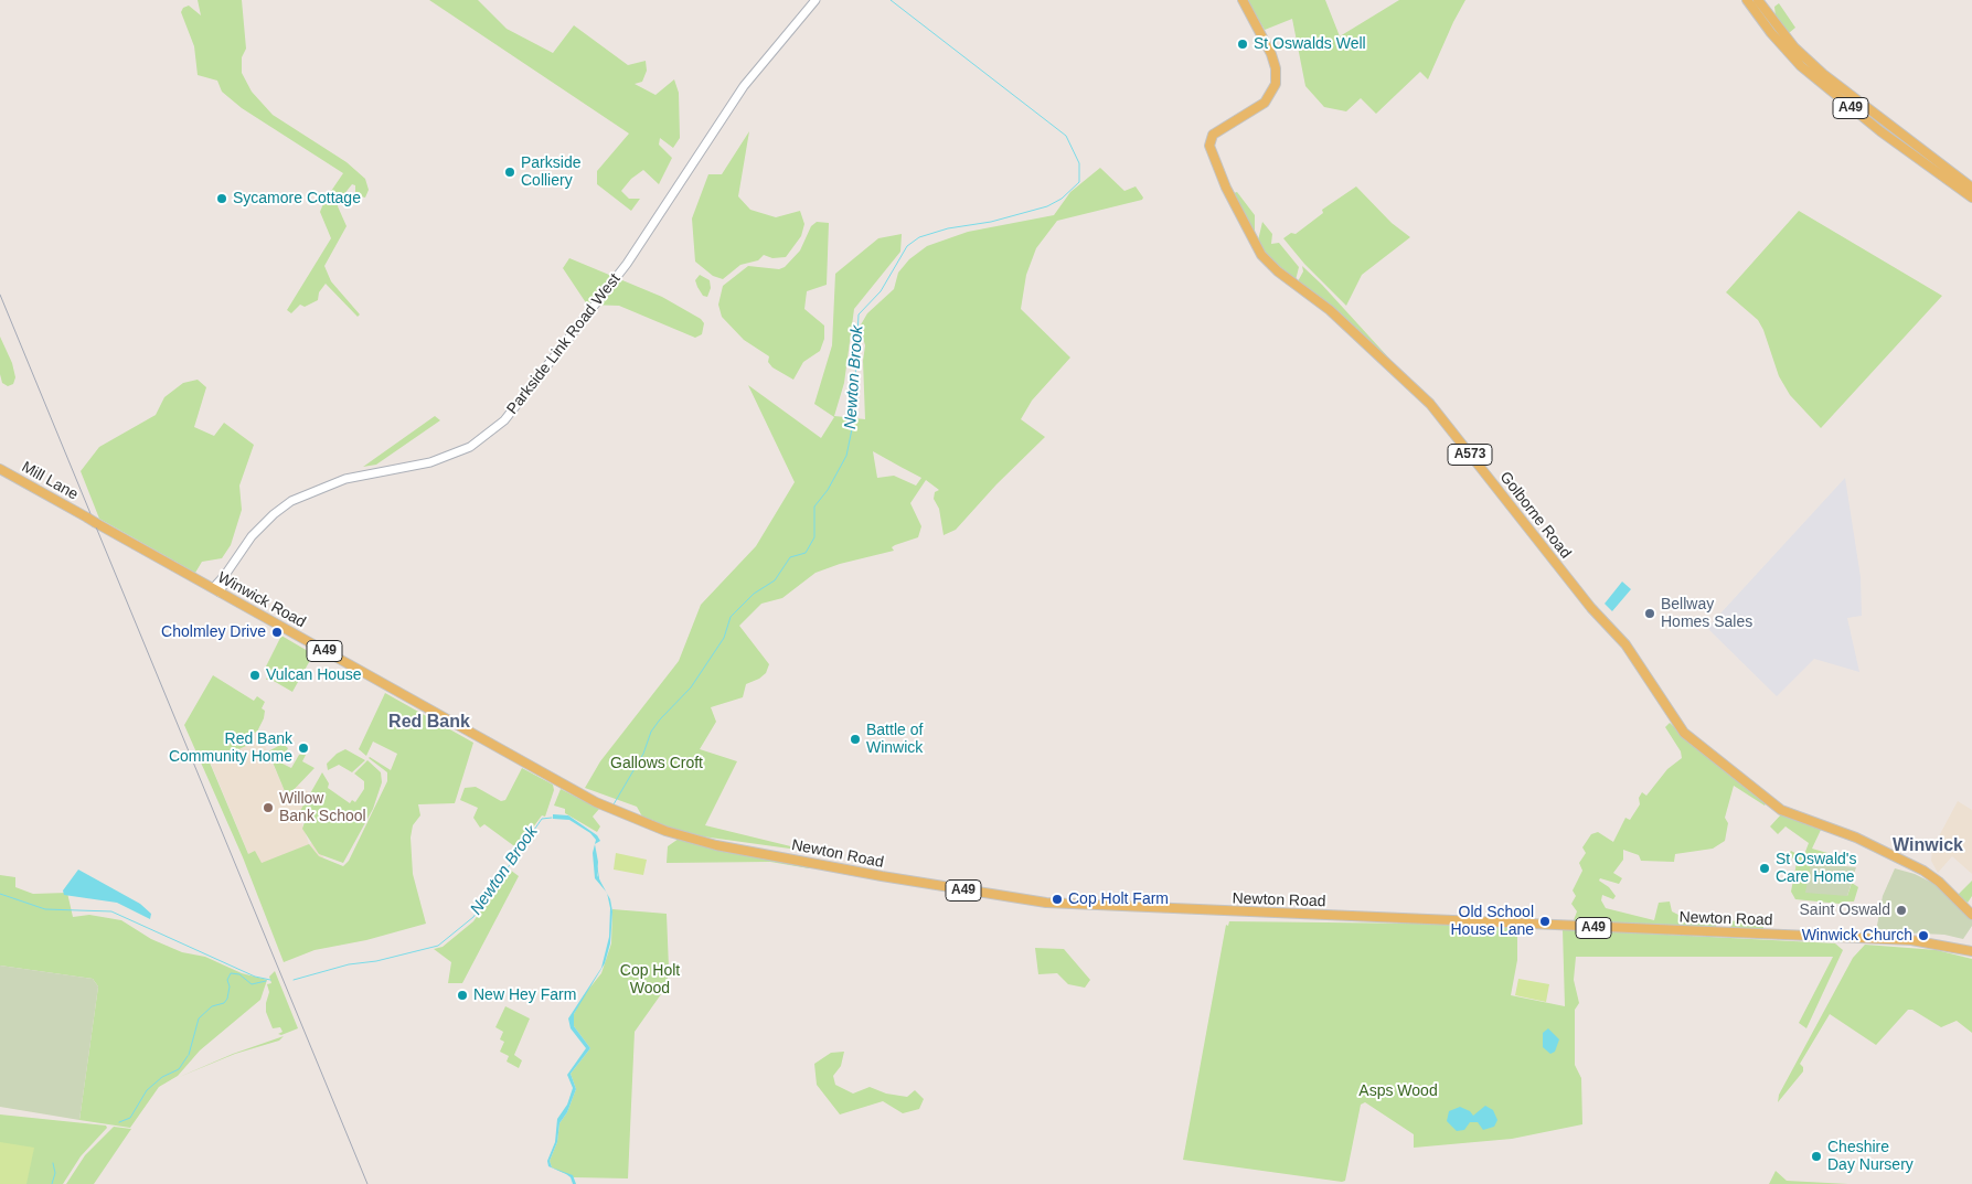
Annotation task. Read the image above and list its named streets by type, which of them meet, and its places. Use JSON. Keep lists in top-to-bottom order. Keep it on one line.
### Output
{"streets":{"main road":["A49","Parkside Link Road West","A573","Mill Lane","Golborne Road","Winwick Road","Newton Road"]},"crossings":[["Parkside Link Road West","Winwick Road"],["Mill Lane","Winwick Road"],["Winwick Road","Newton Road"]],"districts":["Red Bank","Winwick"],"water":["Newton Brook"],"parks":["Gallows Croft","Cop Holt Wood","Asps Wood"],"places":["St Oswalds Well","Parkside Colliery","Sycamore Cottage","Bellway Homes Sales","Cholmley Drive","Vulcan House","Battle of Winwick","Red Bank Community Home","Willow Bank School","St Oswald's Care Home","Cop Holt Farm","Saint Oswald","Old School House Lane","Winwick Church","New Hey Farm","Cheshire Day Nursery"]}
